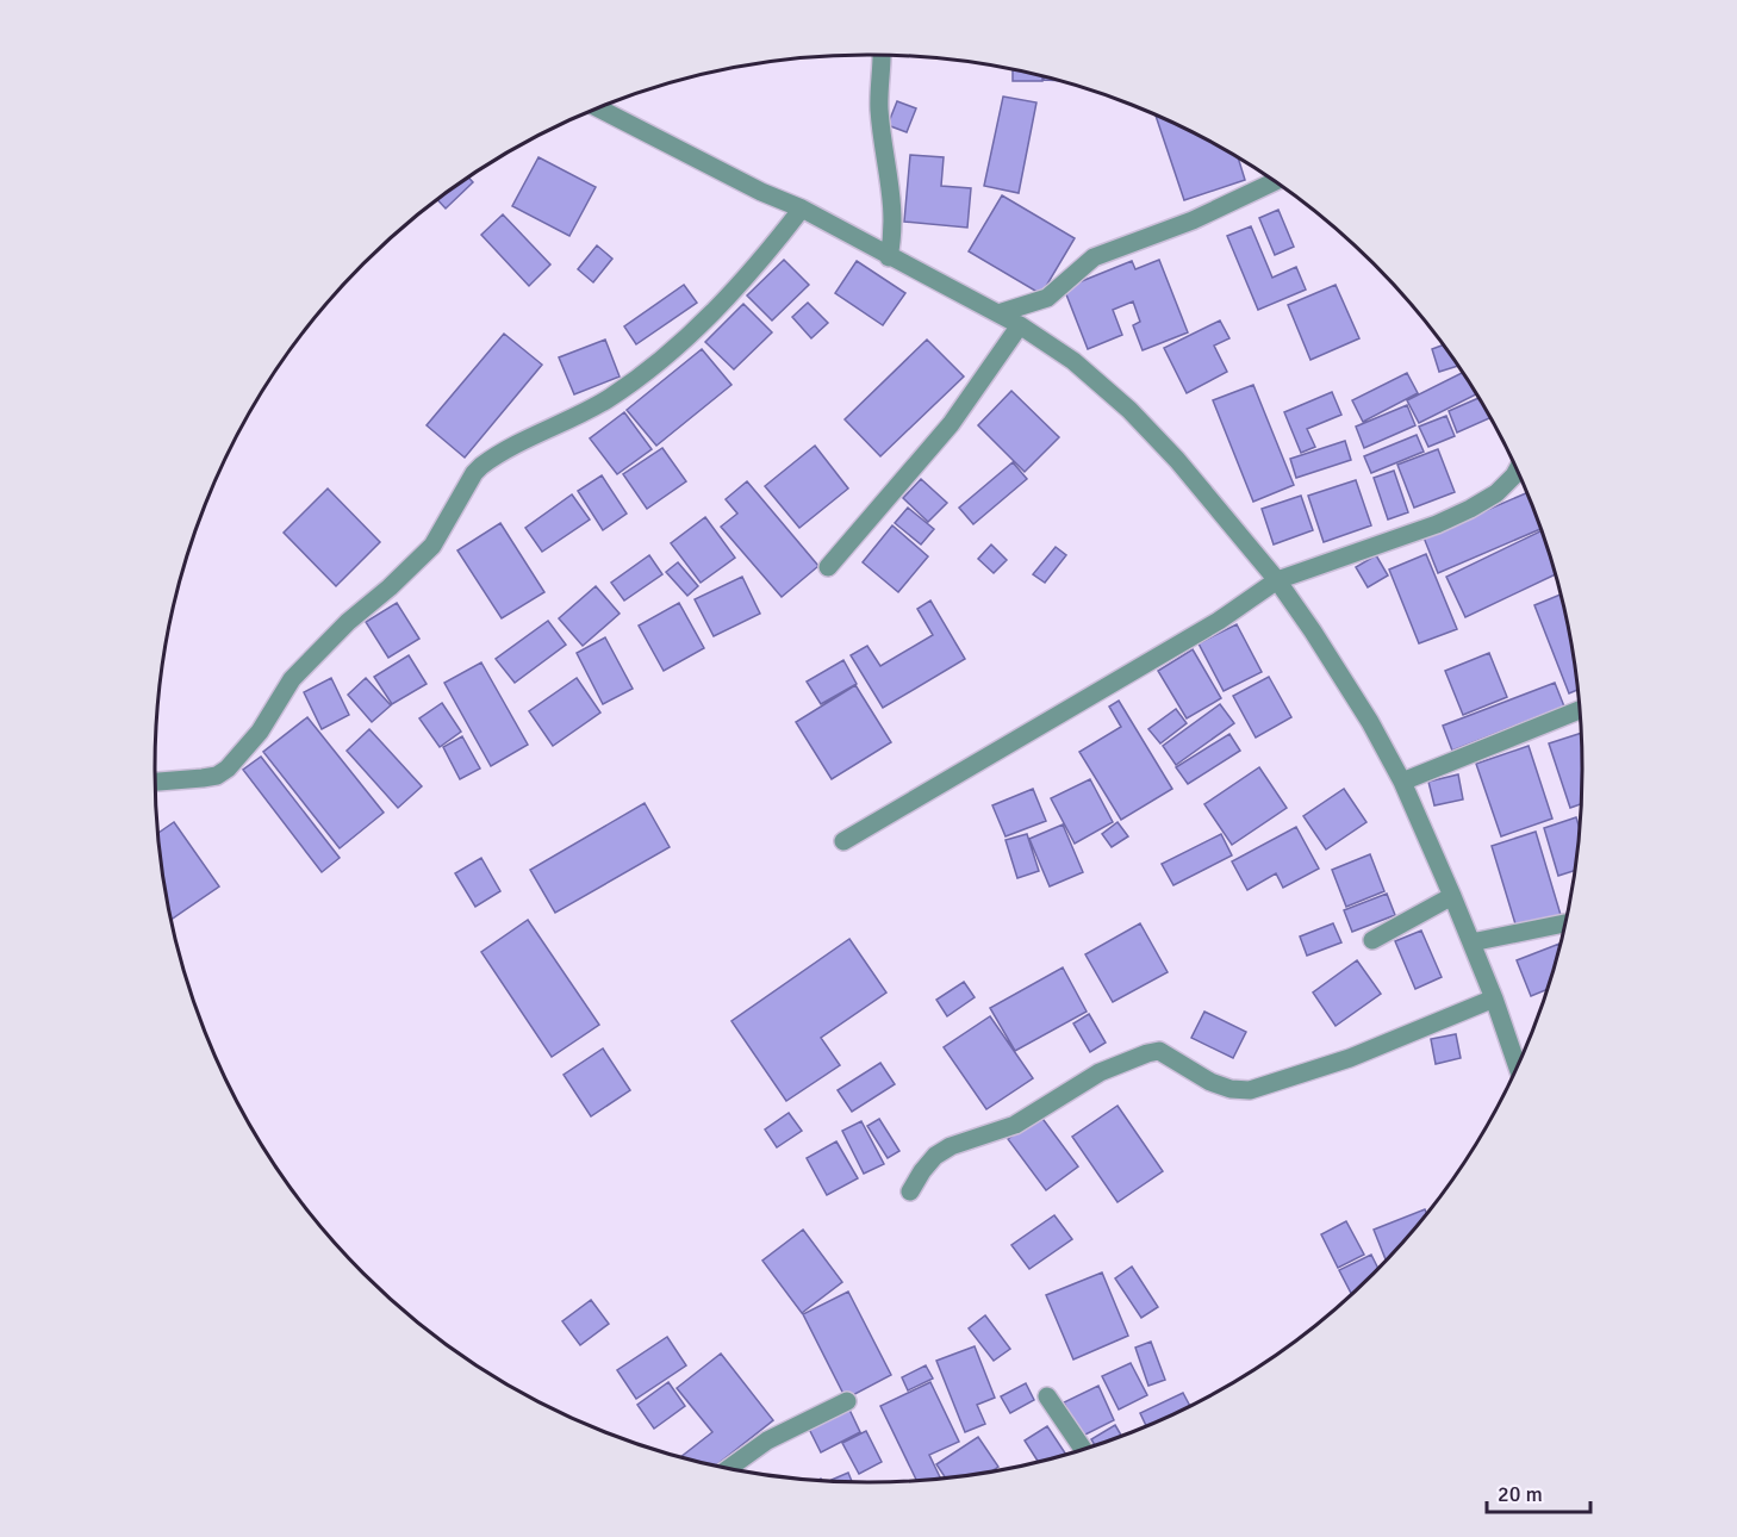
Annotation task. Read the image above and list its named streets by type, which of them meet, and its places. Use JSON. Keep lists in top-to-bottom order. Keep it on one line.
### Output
{"scale_bar":"20 m"}
